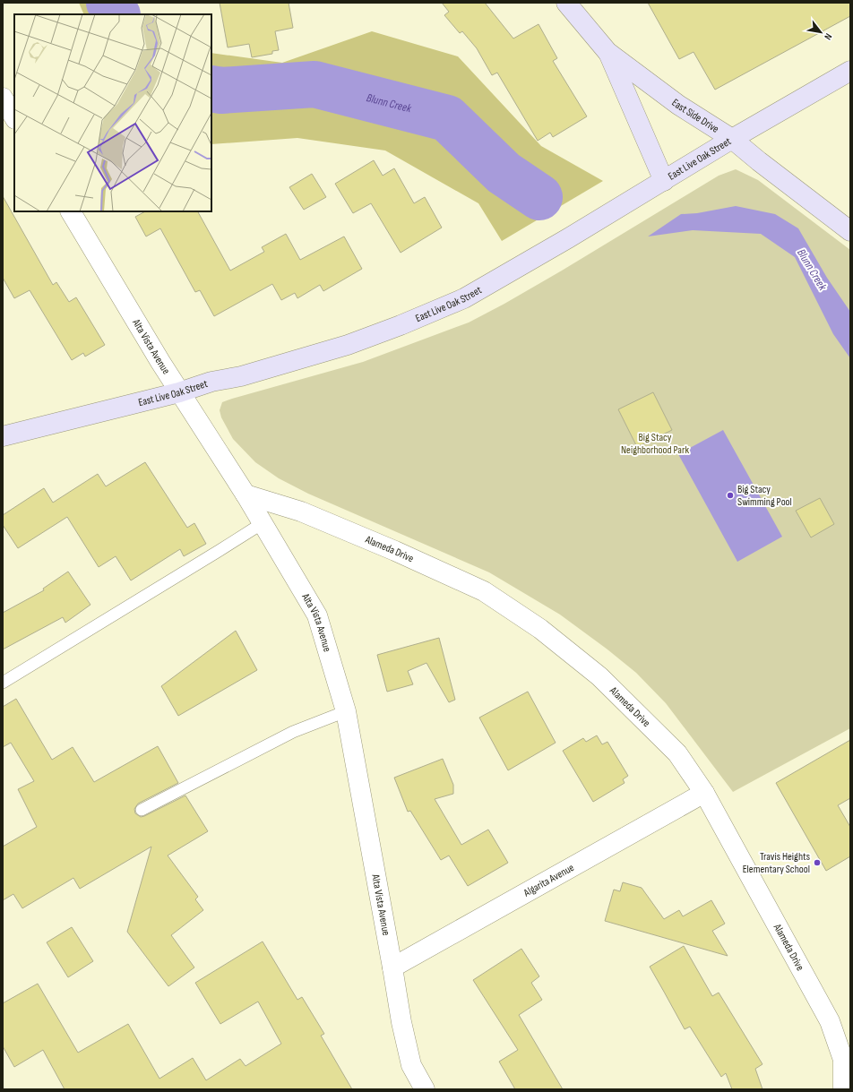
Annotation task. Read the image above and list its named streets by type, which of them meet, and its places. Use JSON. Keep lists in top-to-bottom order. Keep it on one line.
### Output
{"streets":{"street":["East Side Drive","East Live Oak Street","Alta Vista Avenue","Alameda Drive","Algarita Avenue"]},"crossings":[["East Side Drive","East Live Oak Street"],["East Live Oak Street","Alta Vista Avenue"],["Alta Vista Avenue","Alameda Drive"],["Alta Vista Avenue","Algarita Avenue"],["Alameda Drive","Algarita Avenue"]],"water":["Blunn Creek"],"parks":["Big Stacy Neighborhood Park"],"places":["Big Stacy Swimming Pool","Travis Heights Elementary School"],"north":"bottom right"}
